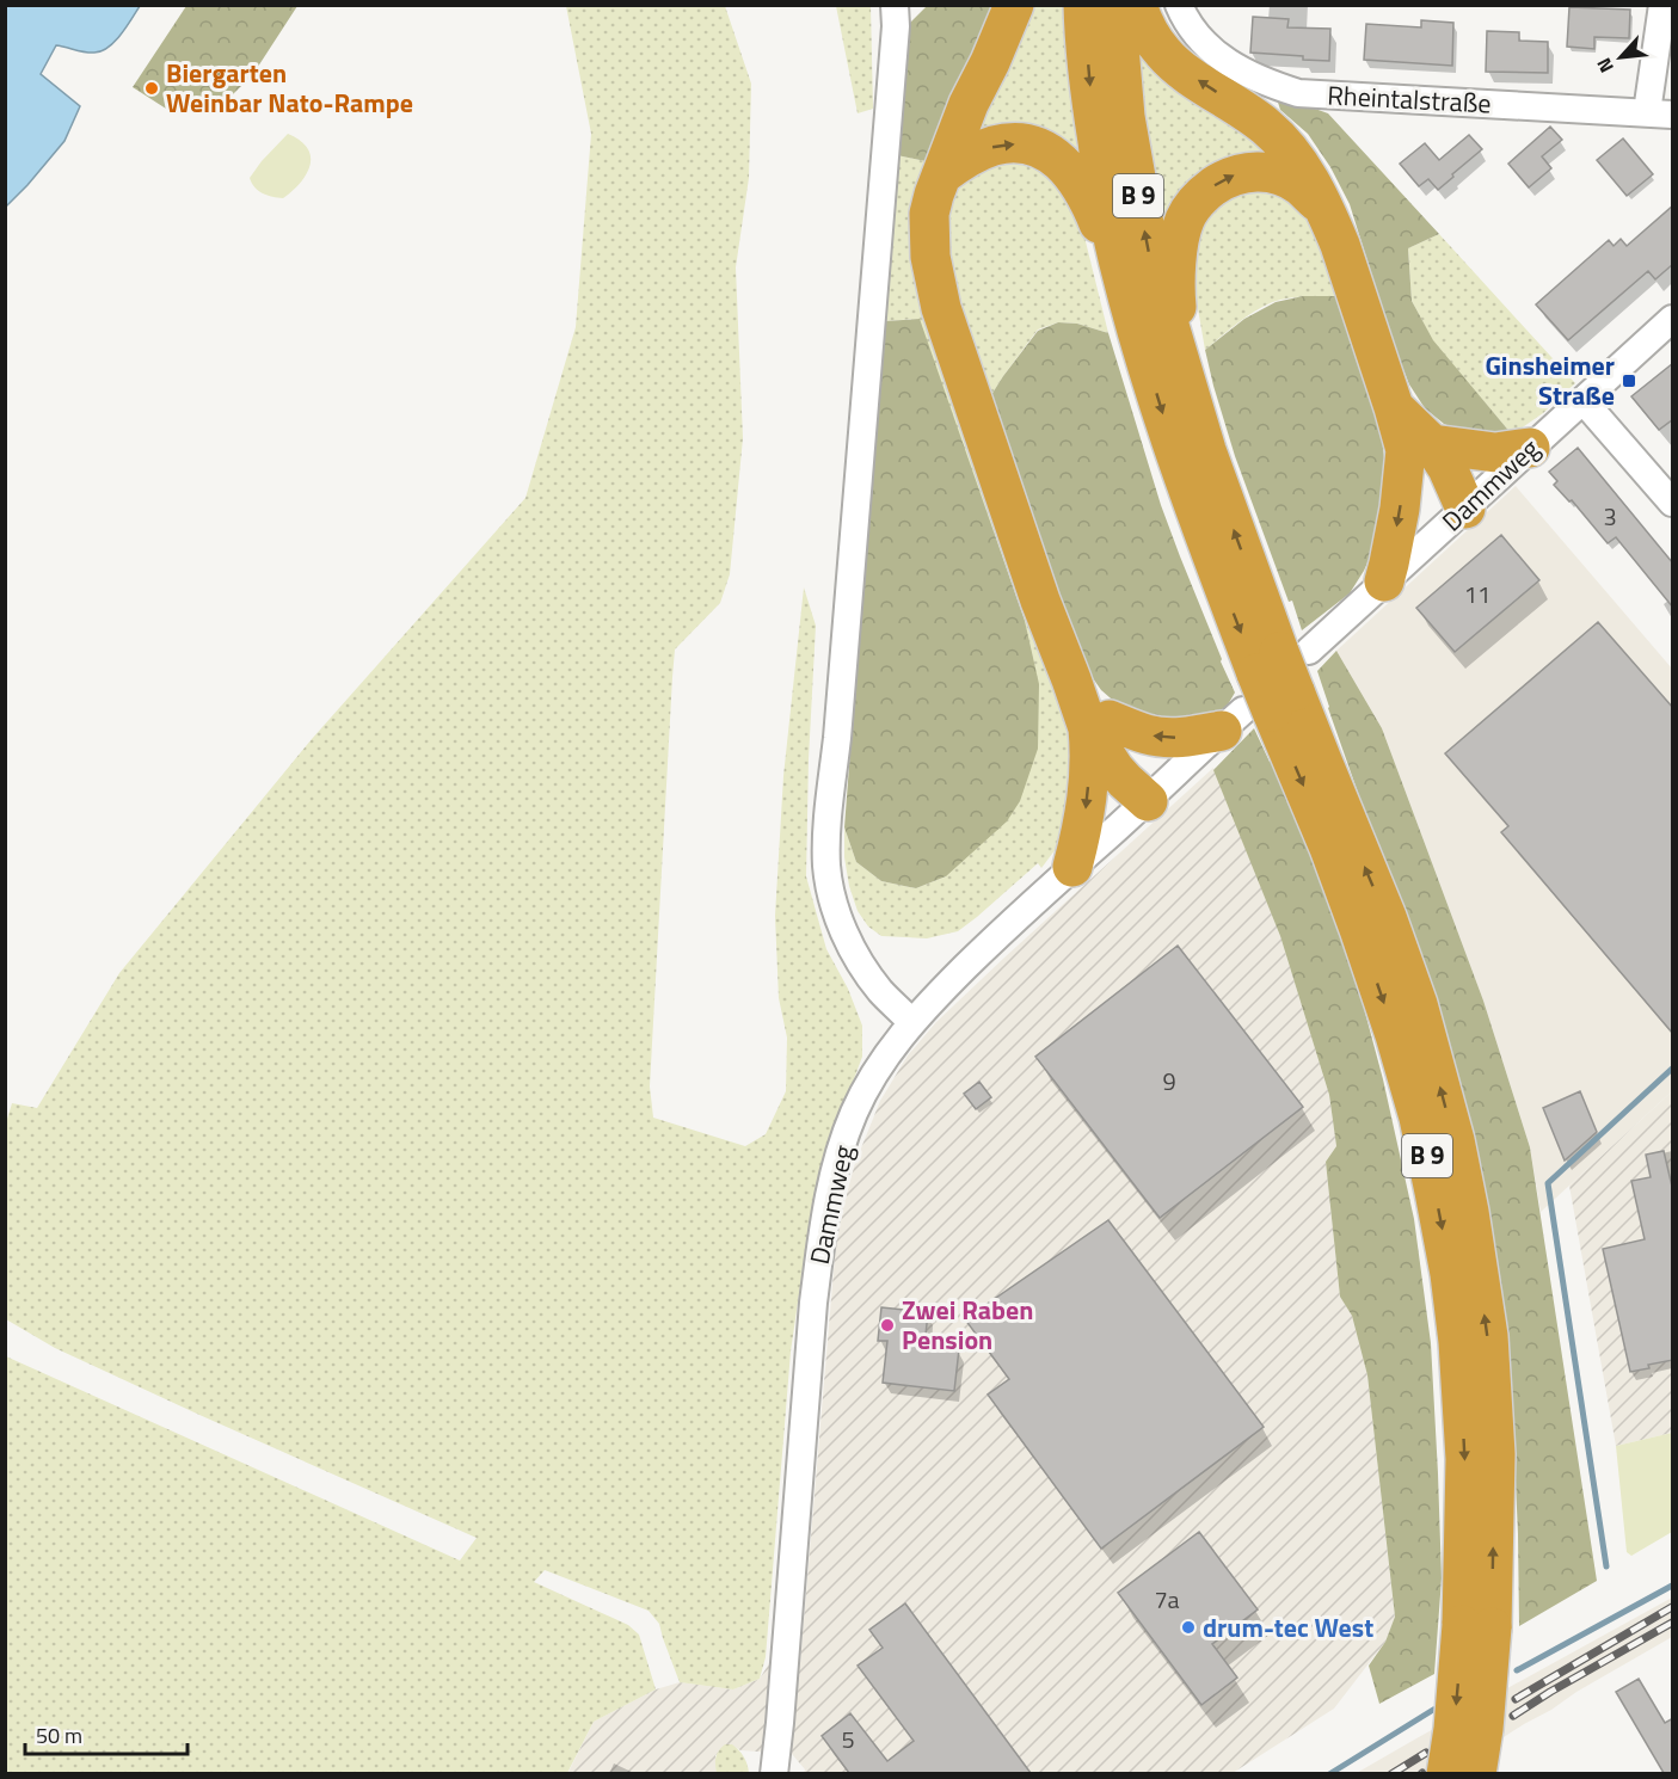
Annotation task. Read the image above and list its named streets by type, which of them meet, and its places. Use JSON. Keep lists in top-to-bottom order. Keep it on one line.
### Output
{"streets":{"highway":["B 9"],"street":["Rheintalstraße","Dammweg"]},"crossings":[["B 9","Dammweg"]],"places":{"other":["Biergarten Weinbar Nato-Rampe","Zwei Raben Pension","drum-tec West"],"transit":["Ginsheimer Straße"]},"house_numbers":["3","11","9","7a","5"],"scale_bar":"50 m","north":"bottom left"}
